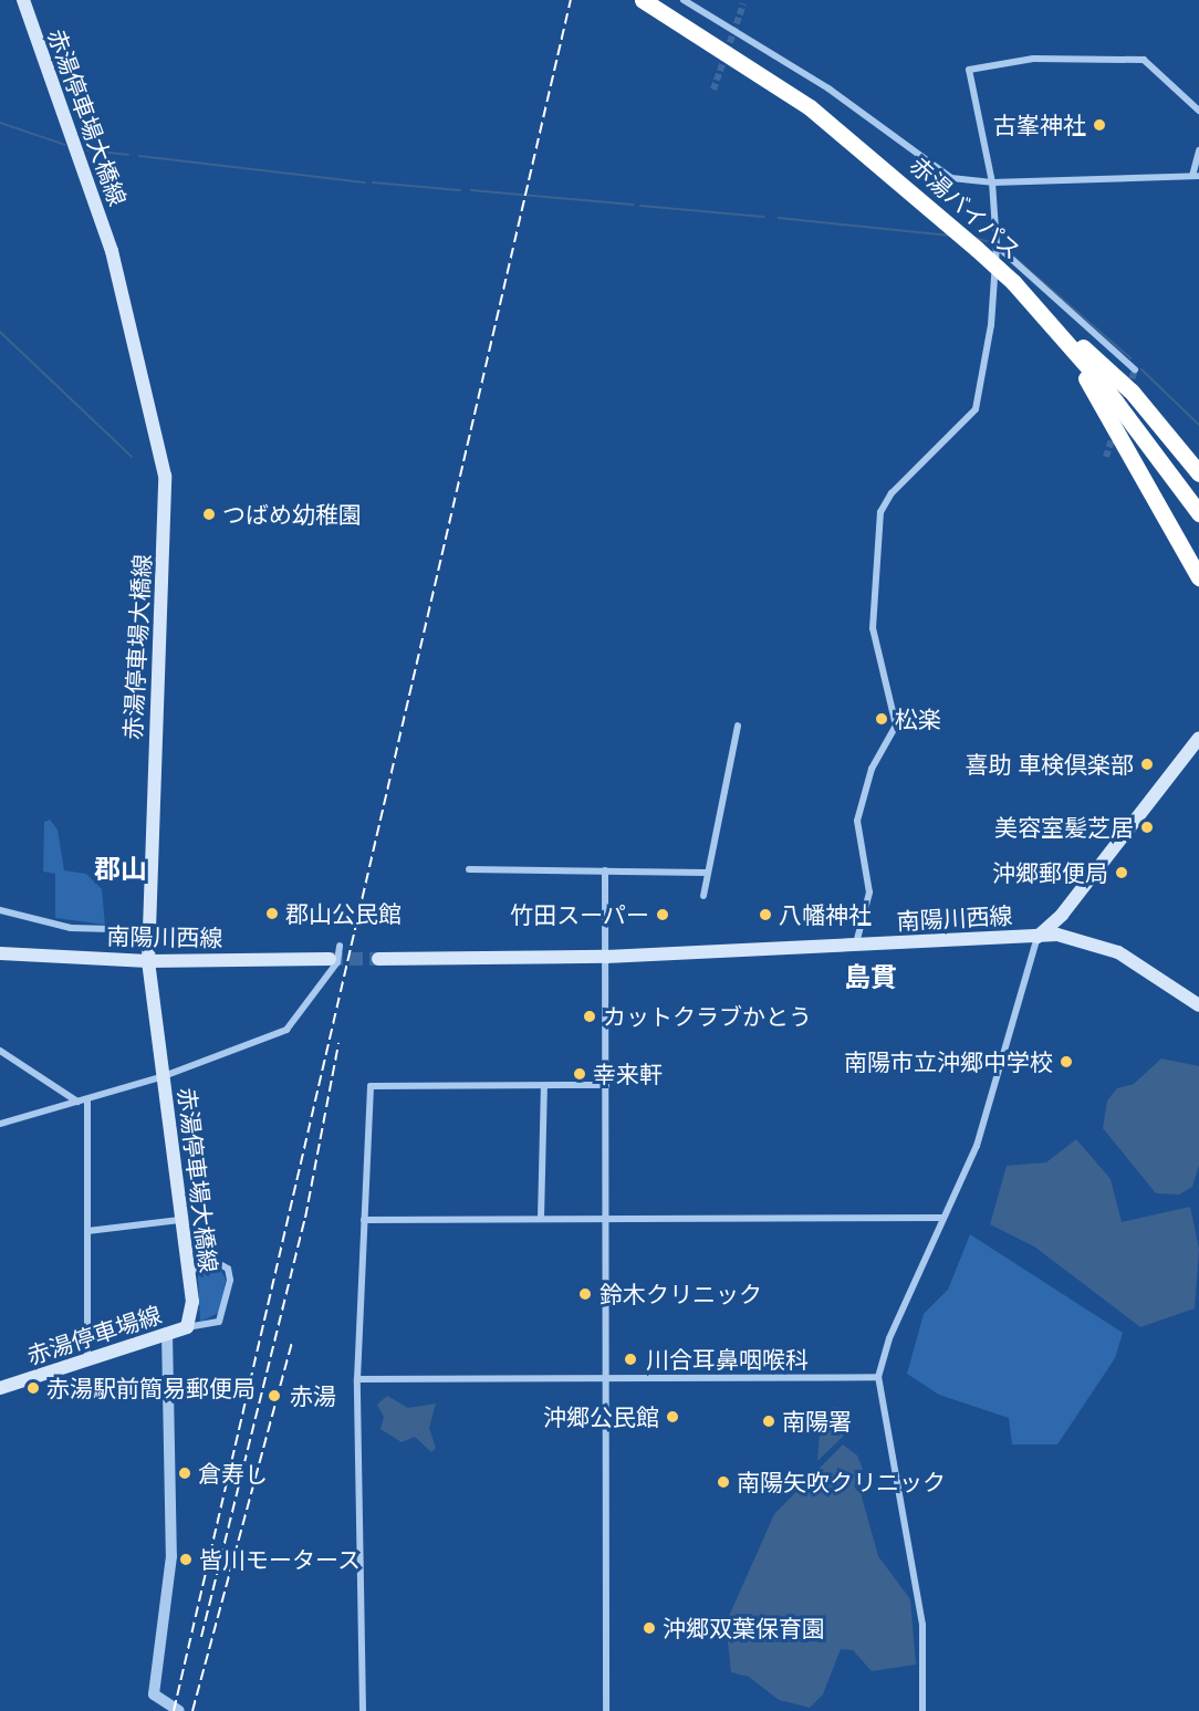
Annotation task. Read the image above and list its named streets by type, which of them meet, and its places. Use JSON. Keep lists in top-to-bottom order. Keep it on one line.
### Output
{"streets":{"highway":["赤湯バイパス"],"main road":["赤湯停車場大橋線","南陽川西線","赤湯停車場線"]},"crossings":[["赤湯停車場大橋線","南陽川西線"],["赤湯停車場大橋線","赤湯停車場線"]],"districts":["郡山","島貫"],"places":["古峯神社","つばめ幼稚園","松楽","喜助 車検倶楽部","美容室髪芝居","沖郷郵便局","郡山公民館","竹田スーパー","八幡神社","カットクラブかとう","南陽市立沖郷中学校","幸来軒","鈴木クリニック","川合耳鼻咽喉科","赤湯駅前簡易郵便局","赤湯","沖郷公民館","南陽署","倉寿し","南陽矢吹クリニック","皆川モータース","沖郷双葉保育園"]}
